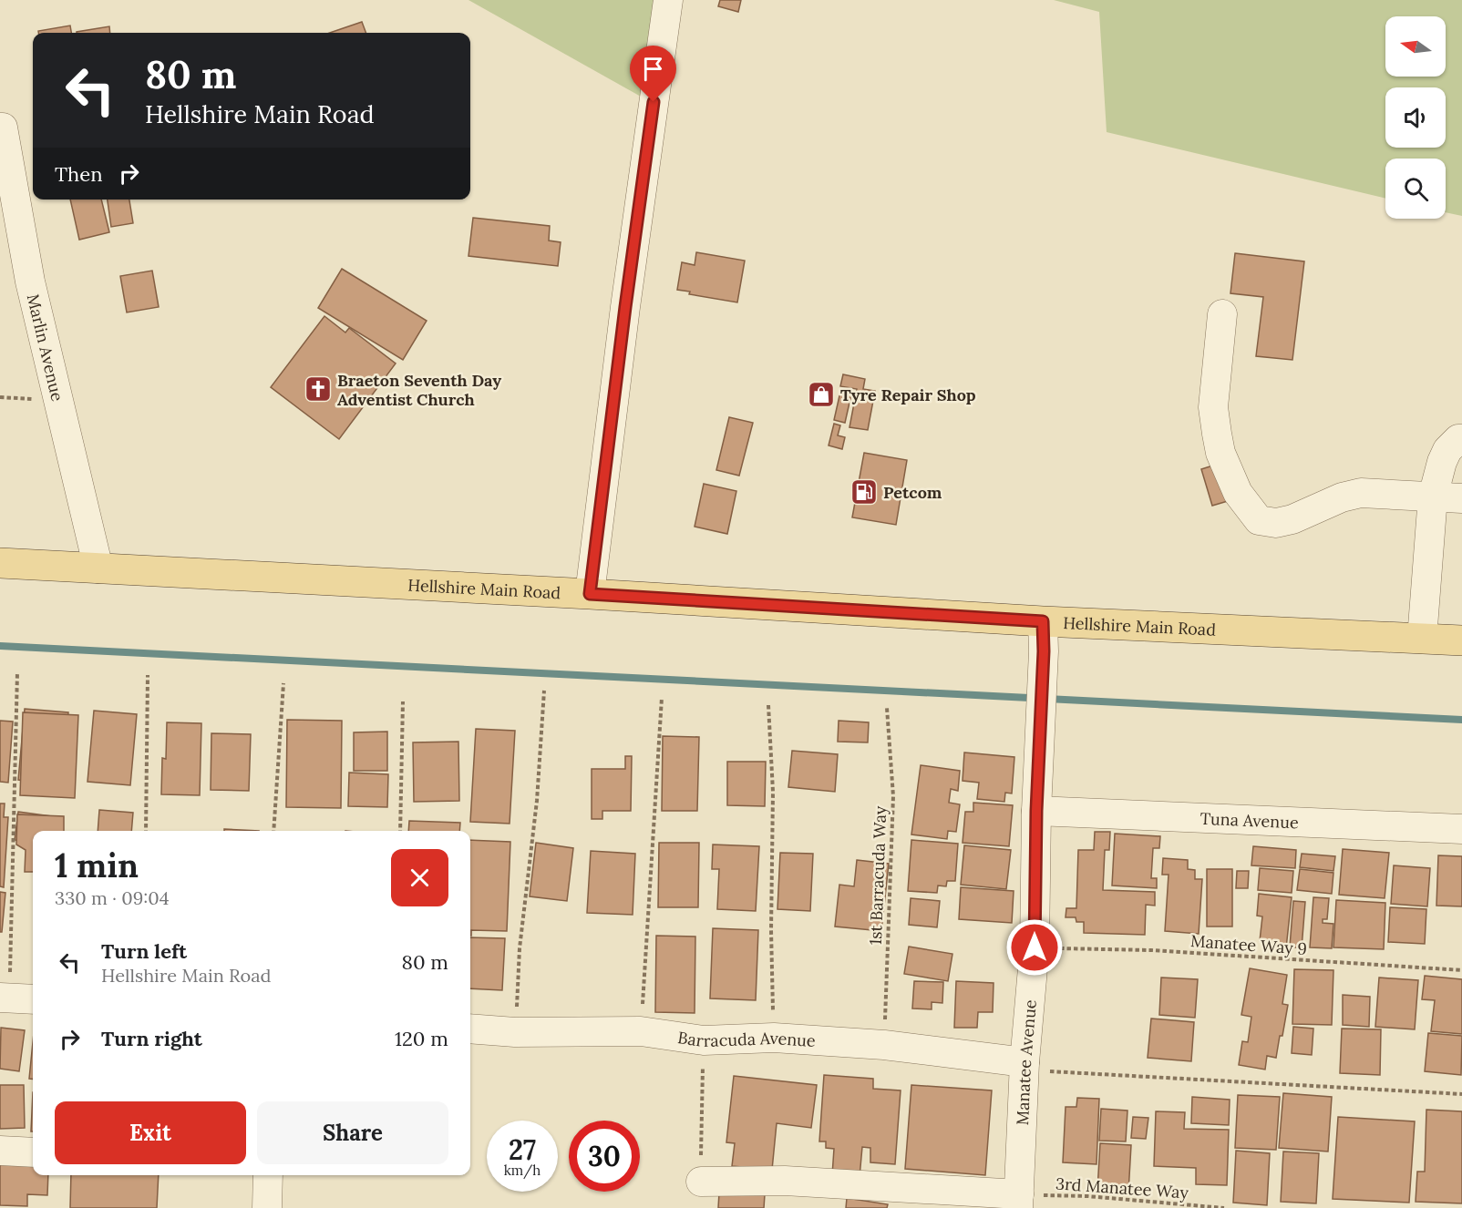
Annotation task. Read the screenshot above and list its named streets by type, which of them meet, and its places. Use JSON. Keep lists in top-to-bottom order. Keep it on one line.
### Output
{"streets":{"main road":["Hellshire Main Road"],"street":["Marlin Avenue","Tuna Avenue","Barracuda Avenue","Manatee Avenue"],"path":["1st Barracuda Way","Manatee Way 9","3rd Manatee Way"]},"crossings":[["Marlin Avenue","Hellshire Main Road"],["Hellshire Main Road","Manatee Avenue"],["Tuna Avenue","Manatee Avenue"],["1st Barracuda Way","Barracuda Avenue"],["Manatee Way 9","Manatee Avenue"],["Barracuda Avenue","Manatee Avenue"],["Manatee Avenue","3rd Manatee Way"]],"places":{"church":["Braeton Seventh Day Adventist Church"],"shop":["Tyre Repair Shop"],"fuel station":["Petcom"]},"north":"left","page":{"turn":["80 m","Hellshire Main Road"],"then":"Then","heading":["1 min","330 m · 09:04"],"list":[{"name":"Turn left","note":"Hellshire Main Road","value":"80 m"},{"name":"Turn right","value":"120 m"}],"buttons":["Exit","Share"],"speed":"27 km/h","limit":"30"}}
